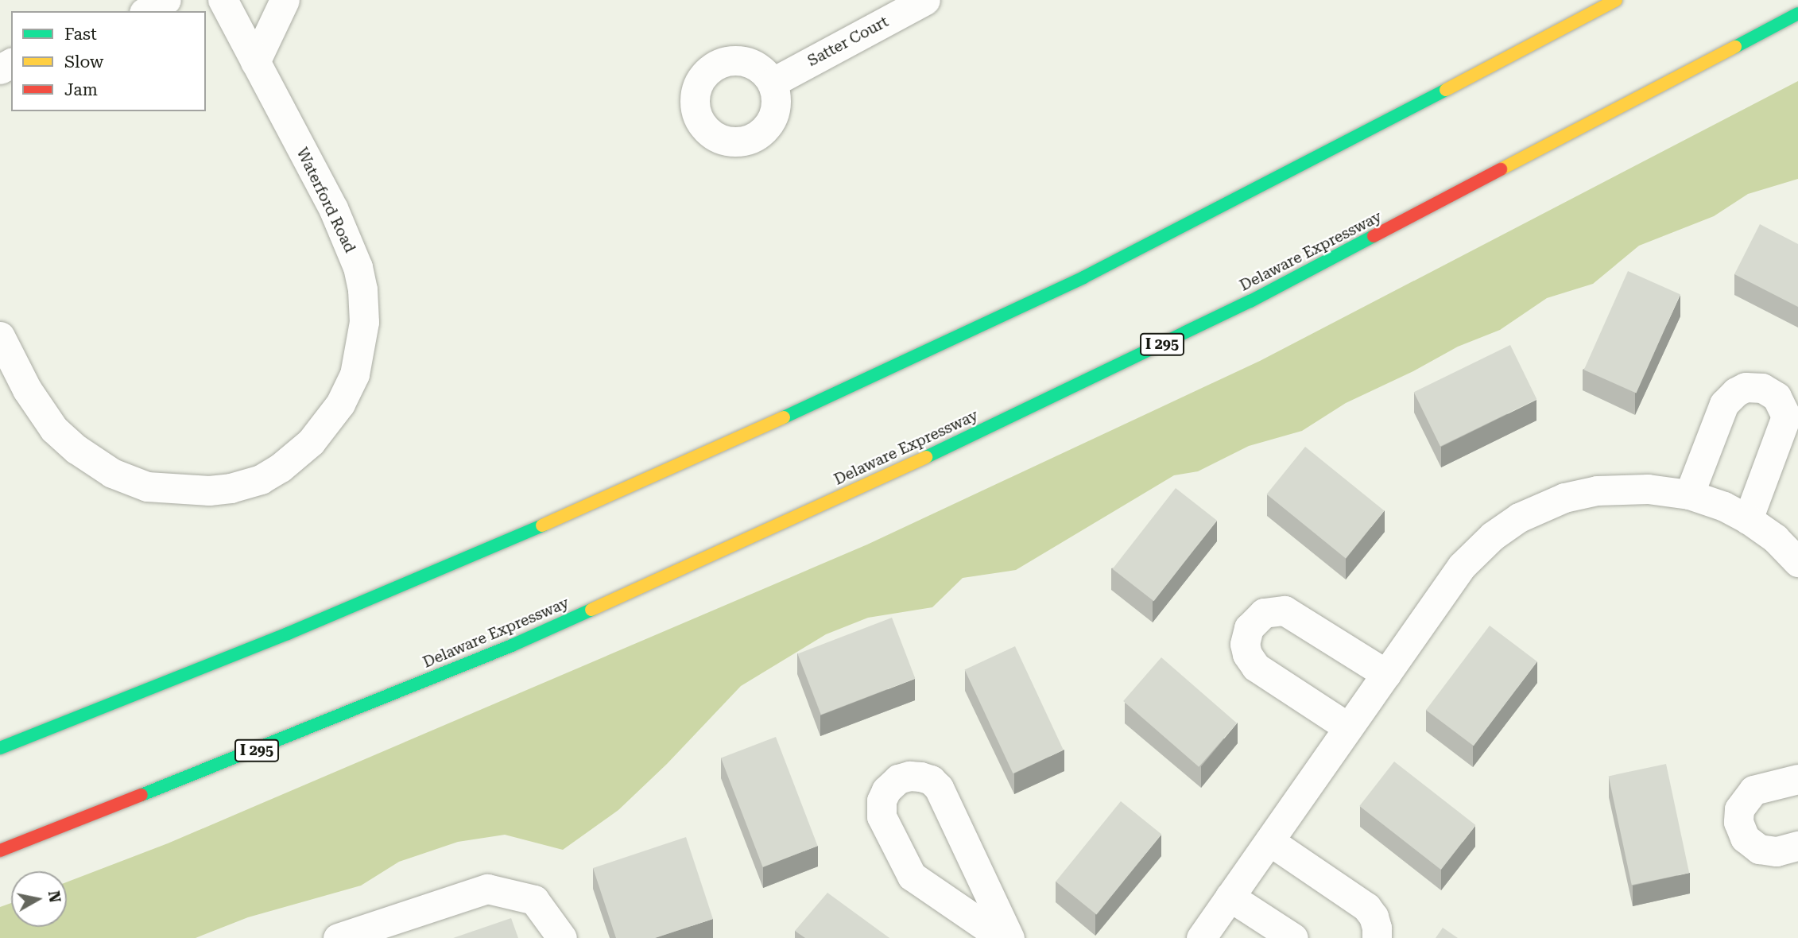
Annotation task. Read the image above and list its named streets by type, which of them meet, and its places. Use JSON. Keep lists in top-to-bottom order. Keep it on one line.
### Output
{"streets":{"highway":["Delaware Expressway","I 295"],"street":["Satter Court","Waterford Road"]},"legend":["Fast","Slow","Jam"],"north":"right"}
